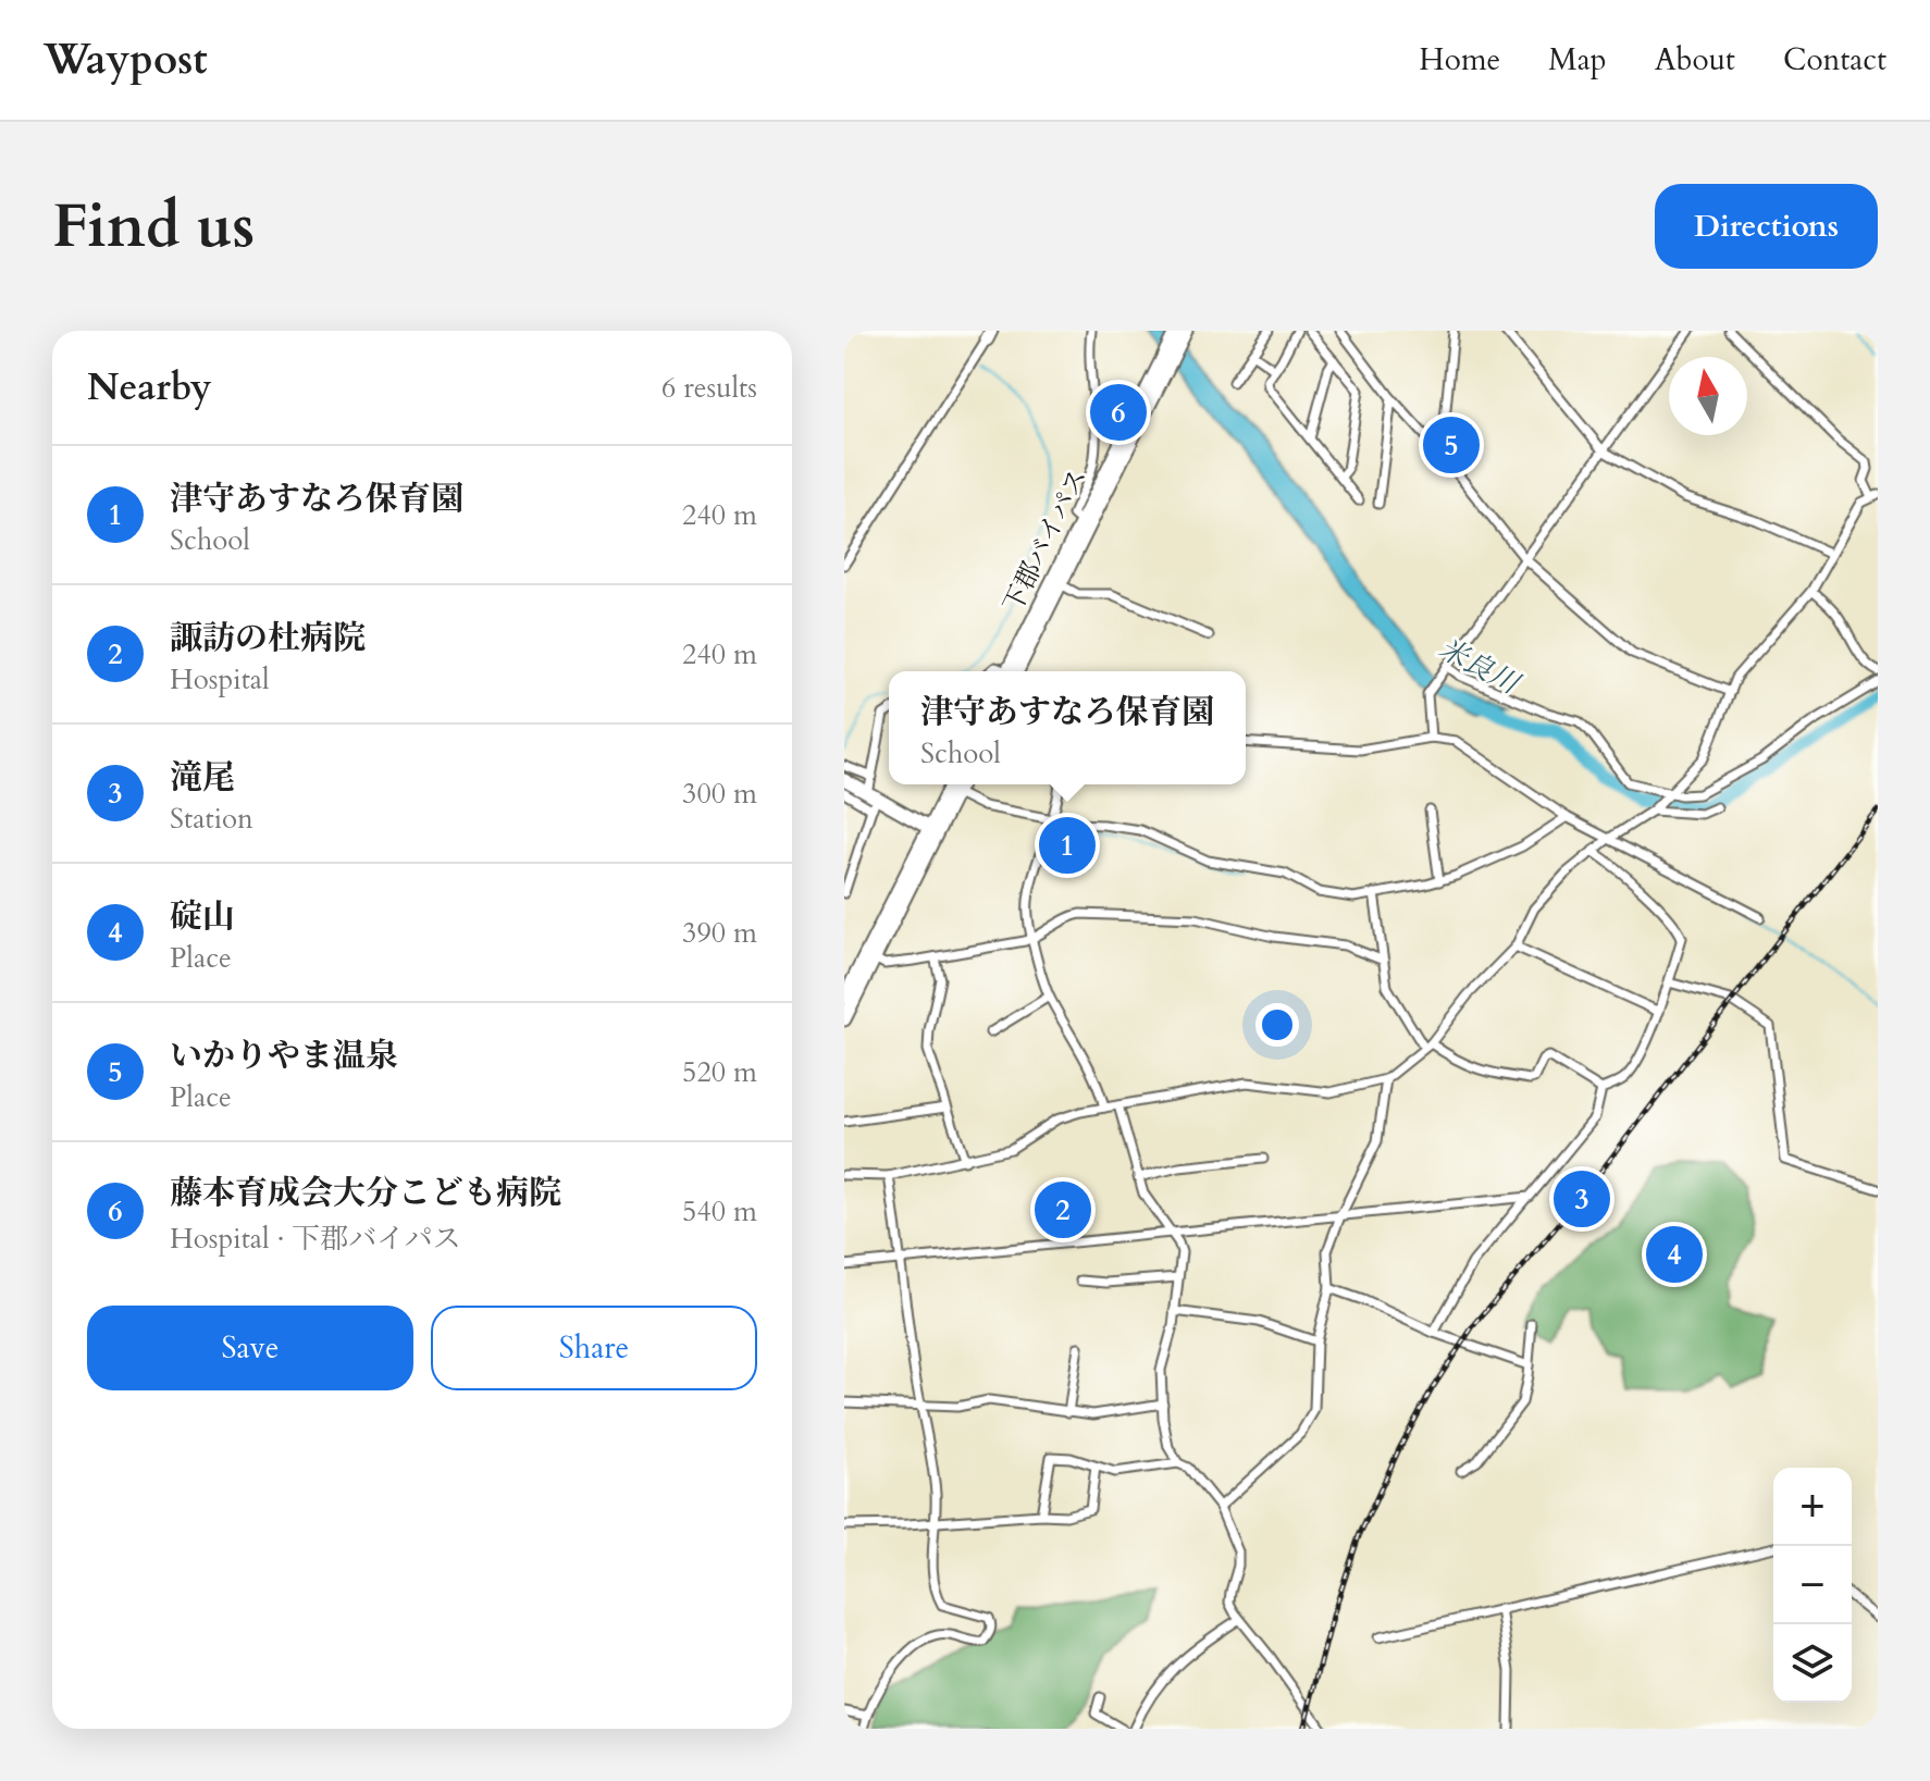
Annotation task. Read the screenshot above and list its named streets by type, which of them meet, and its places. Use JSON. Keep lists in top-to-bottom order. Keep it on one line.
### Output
{"streets":{"street":["下郡バイパス"]},"water":["米良川"],"north":"top","page":{"header":"Waypost","nav":["Home","Map","About","Contact"],"buttons":["Directions",["Save","Share"]],"title":"Find us","heading":["Nearby","6 results"],"pins":["6","5","1","3","2","4"],"list":[{"mark":"1","name":"津守あすなろ保育園","note":"School","value":"240 m"},{"mark":"2","name":"諏訪の杜病院","note":"Hospital","value":"240 m"},{"mark":"3","name":"滝尾","note":"Station","value":"300 m"},{"mark":"4","name":"碇山","note":"Place","value":"390 m"},{"mark":"5","name":"いかりやま温泉","note":"Place","value":"520 m"},{"mark":"6","name":"藤本育成会大分こども病院","note":"Hospital · 下郡バイパス","value":"540 m"}],"popup":["津守あすなろ保育園","School"],"map_buttons":["+","−"]}}
